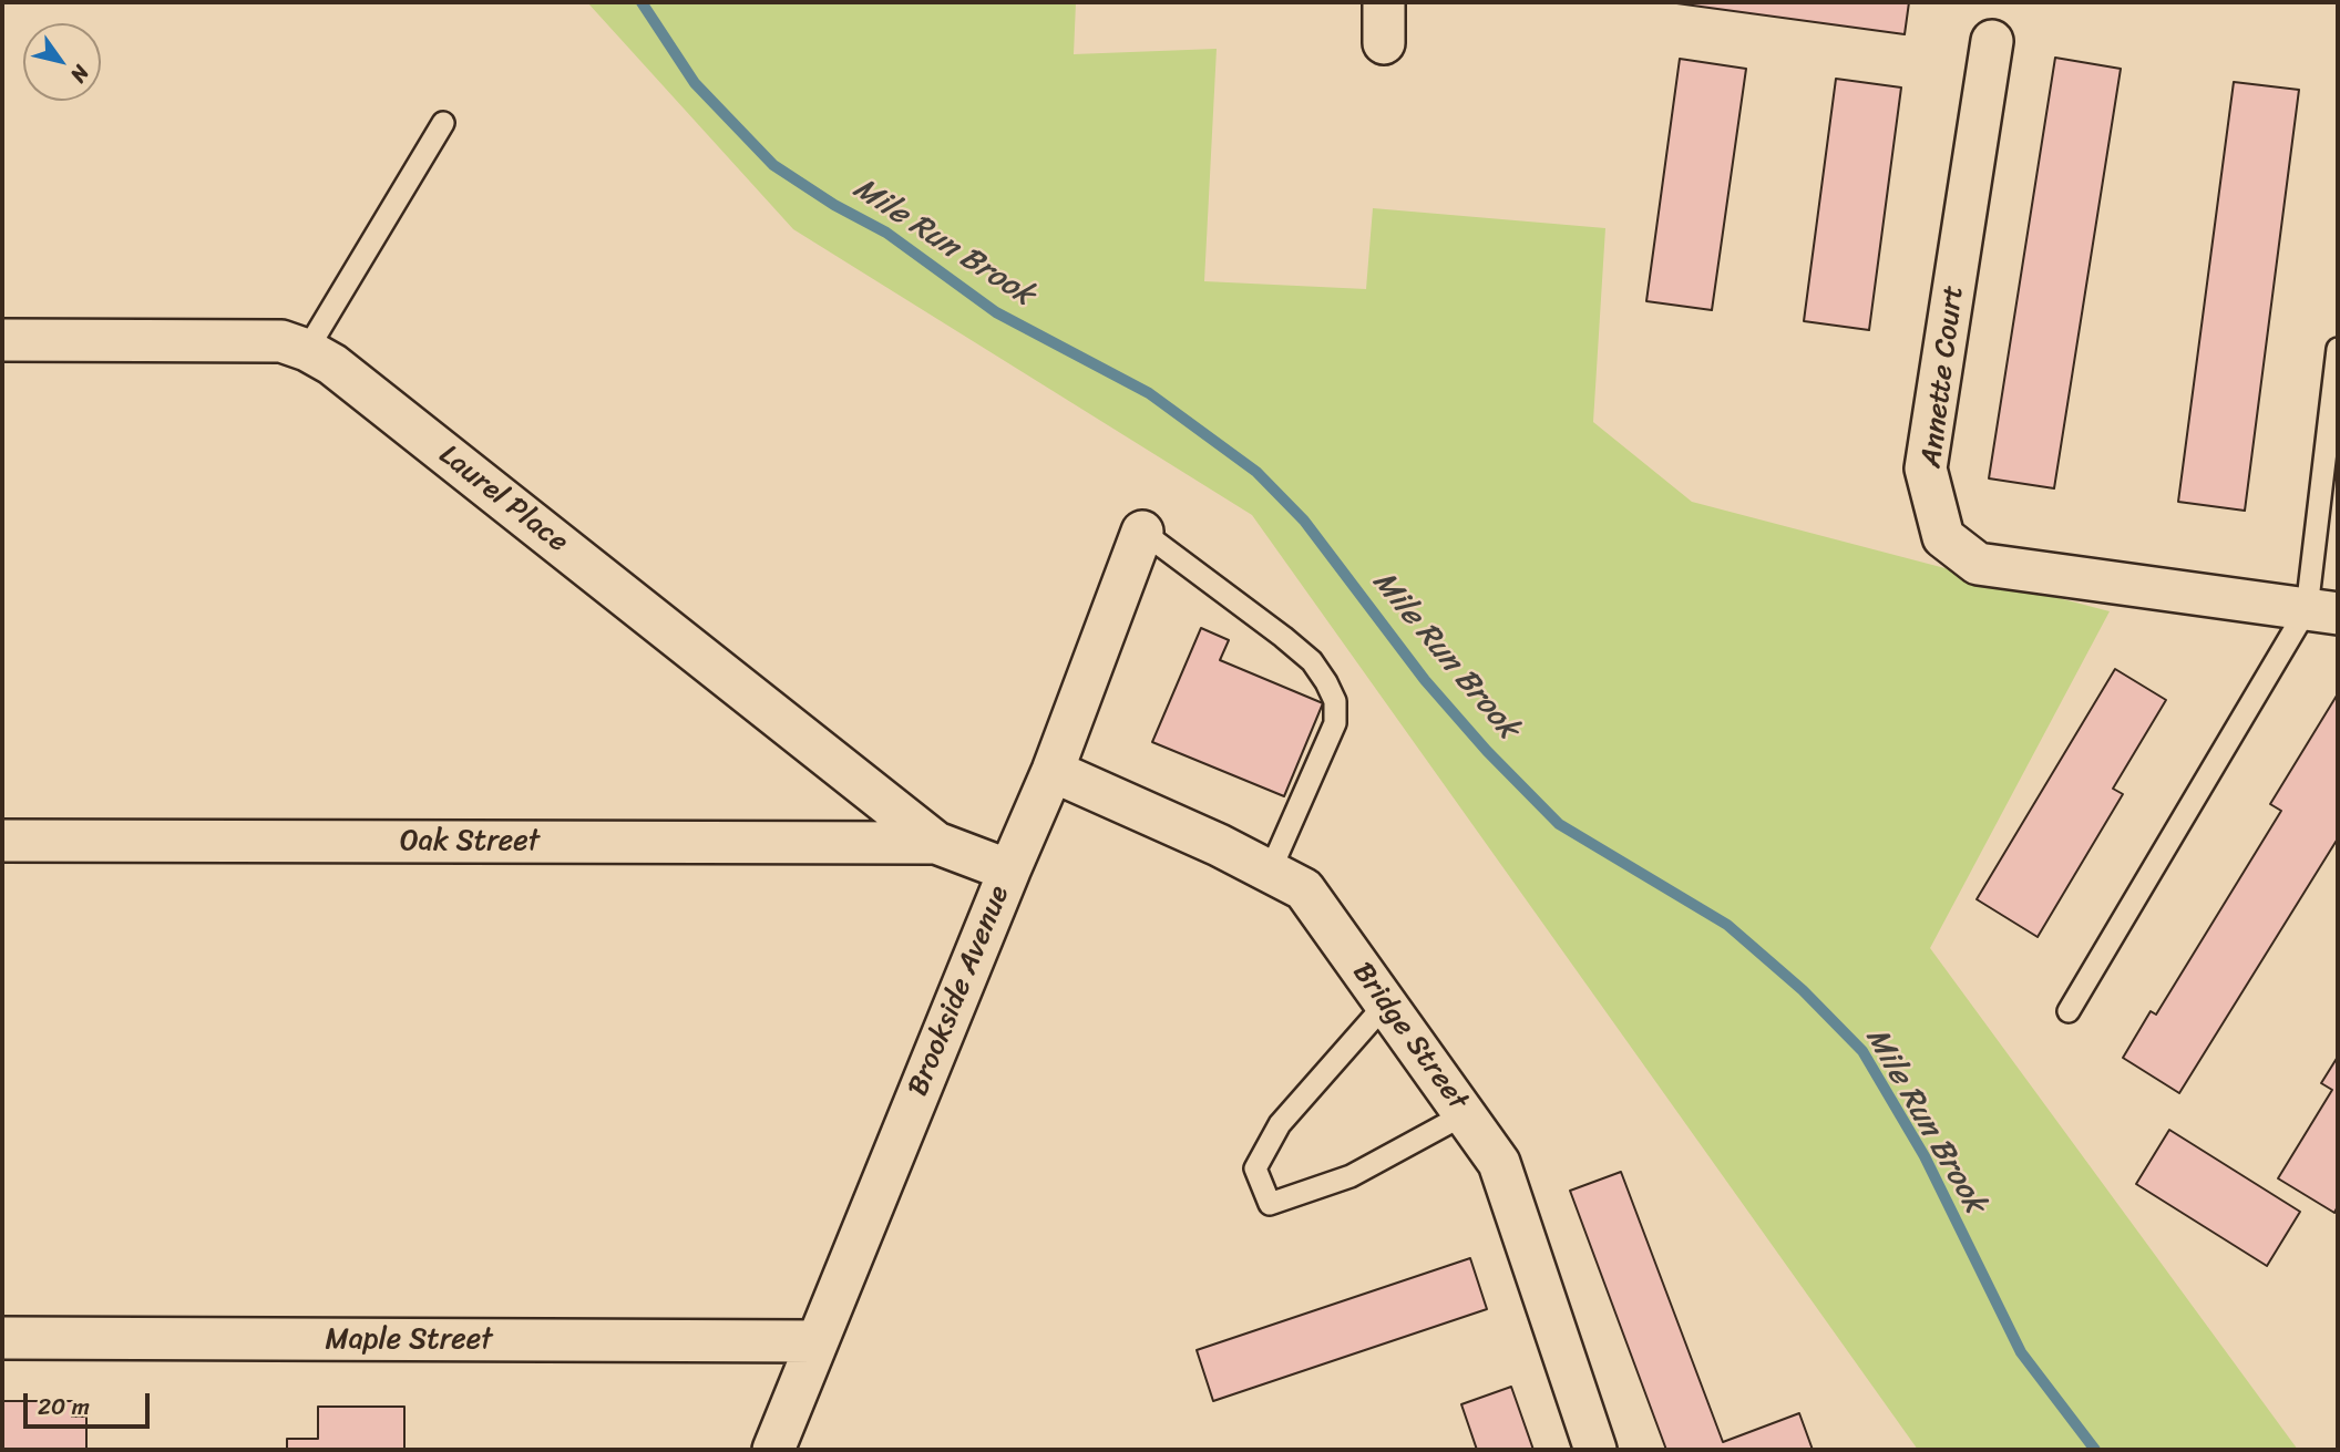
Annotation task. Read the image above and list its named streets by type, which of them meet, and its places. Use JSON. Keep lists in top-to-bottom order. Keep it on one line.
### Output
{"streets":{"street":["Annette Court","Laurel Place","Oak Street","Brookside Avenue","Bridge Street","Maple Street"]},"crossings":[["Laurel Place","Oak Street"],["Brookside Avenue","Bridge Street"],["Brookside Avenue","Maple Street"]],"water":["Mile Run Brook"],"scale_bar":"20 m","north":"bottom right"}
